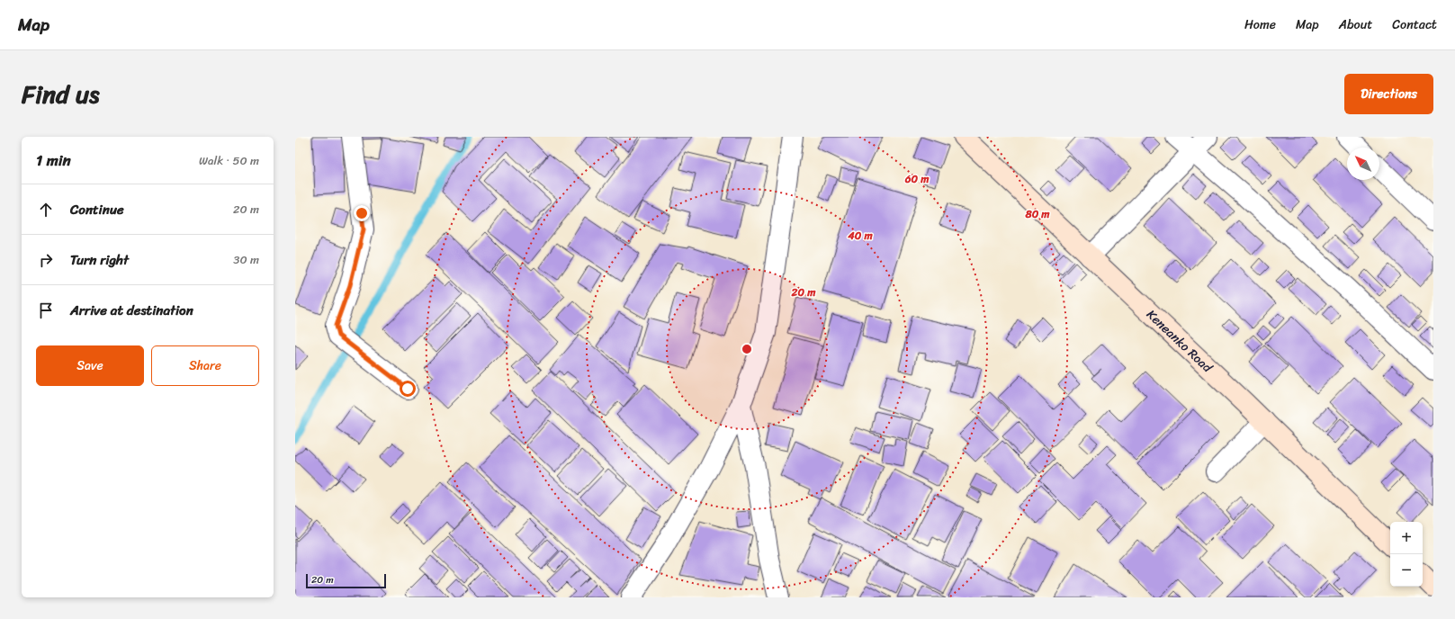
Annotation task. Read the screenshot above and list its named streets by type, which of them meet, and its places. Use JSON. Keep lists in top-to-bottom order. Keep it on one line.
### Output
{"streets":{"street":["Keneanko Road"]},"scale_bar":"20 m","north":"top left","page":{"header":"Map","nav":["Home","Map","About","Contact"],"title":"Find us","buttons":["Directions",["Save","Share"]],"heading":["1 min","Walk · 50 m"],"list":[["Continue","20 m"],["Turn right","30 m"],"Arrive at destination"],"map_buttons":["+","−"],"scale":"20 m"},"rings":["60 m","80 m","40 m","20 m"]}
